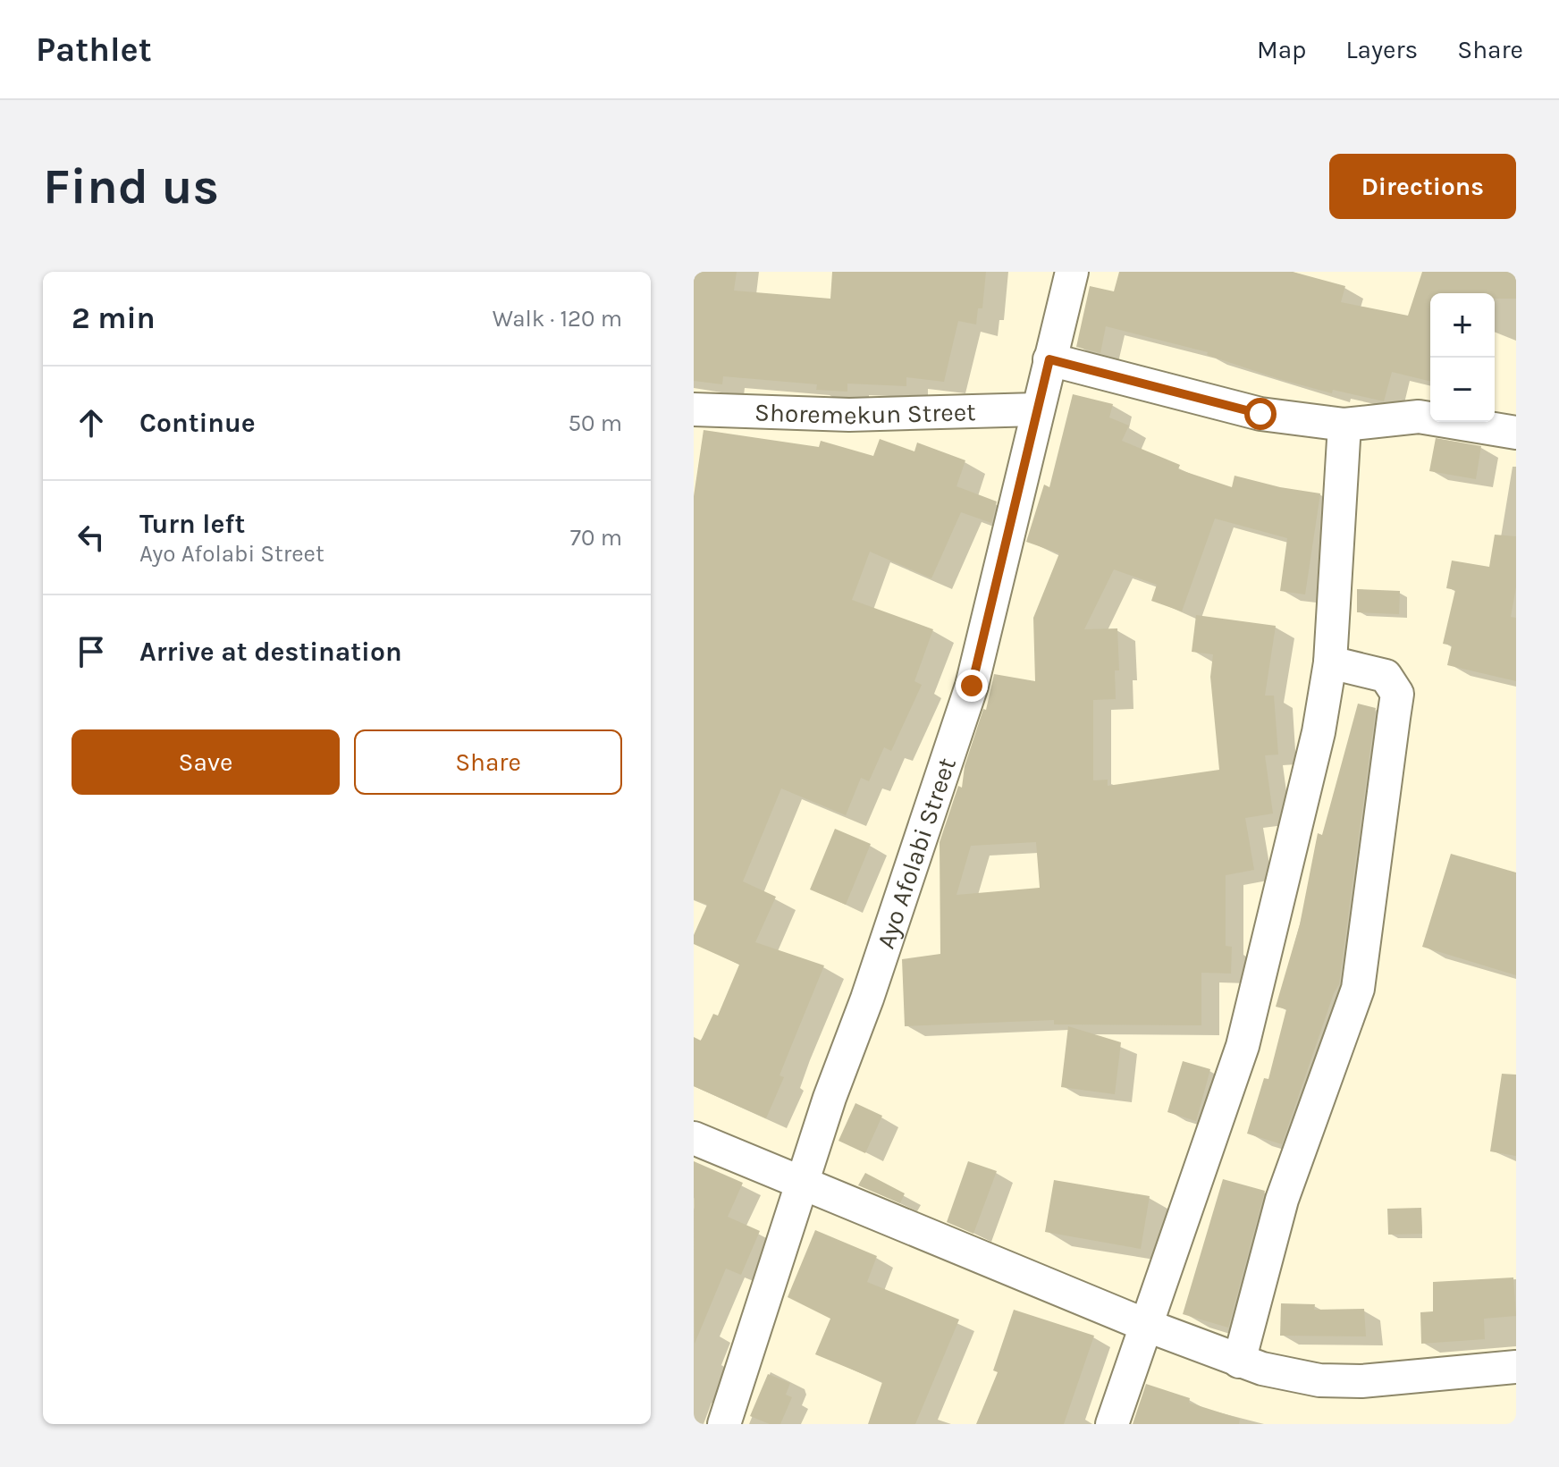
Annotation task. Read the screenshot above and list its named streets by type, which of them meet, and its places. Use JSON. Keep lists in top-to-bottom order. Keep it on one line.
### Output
{"streets":{"street":["Shoremekun Street","Ayo Afolabi Street"]},"crossings":[["Shoremekun Street","Ayo Afolabi Street"]],"page":{"header":"Pathlet","nav":["Map","Layers","Share"],"buttons":["Directions",["Save","Share"]],"title":"Find us","heading":["2 min","Walk · 120 m"],"map_buttons":["+","−"],"list":[["Continue","50 m"],["Turn left","Ayo Afolabi Street","70 m"],"Arrive at destination"]}}
